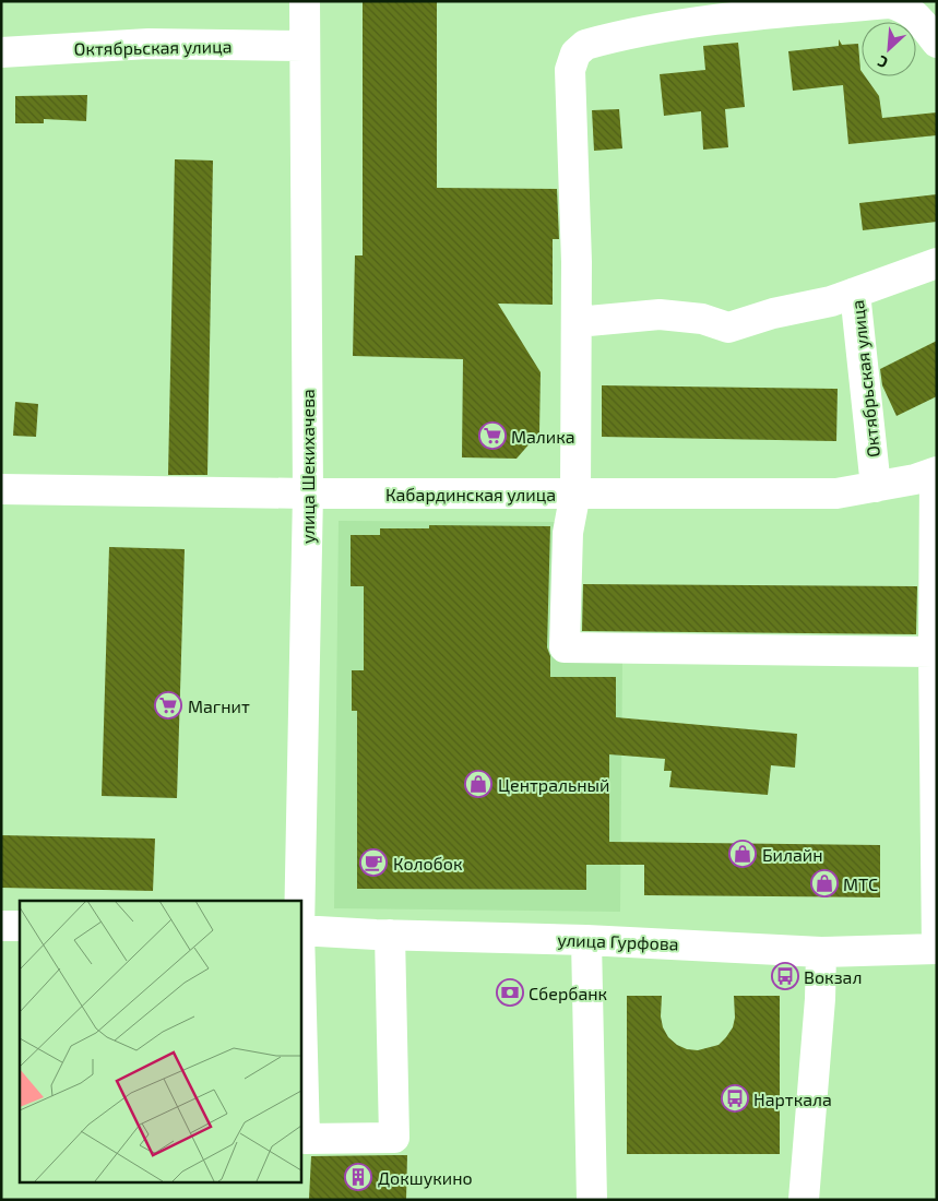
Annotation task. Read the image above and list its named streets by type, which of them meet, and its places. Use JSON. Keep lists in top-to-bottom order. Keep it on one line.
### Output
{"streets":{"street":["Октябрьская улица","улица Шекихачева","Кабардинская улица","улица Гурфова"]},"crossings":[["Октябрьская улица","улица Шекихачева"],["Октябрьская улица","Кабардинская улица"],["улица Шекихачева","Кабардинская улица"],["улица Шекихачева","улица Гурфова"]],"places":{"supermarket":["Малика","Магнит"],"shop":["Центральный","Билайн","МТС"],"cafe":["Колобок"],"bus stop":["Вокзал","Нарткала"],"bank":["Сбербанк"],"building":["Докшукино"]},"north":"bottom left"}
